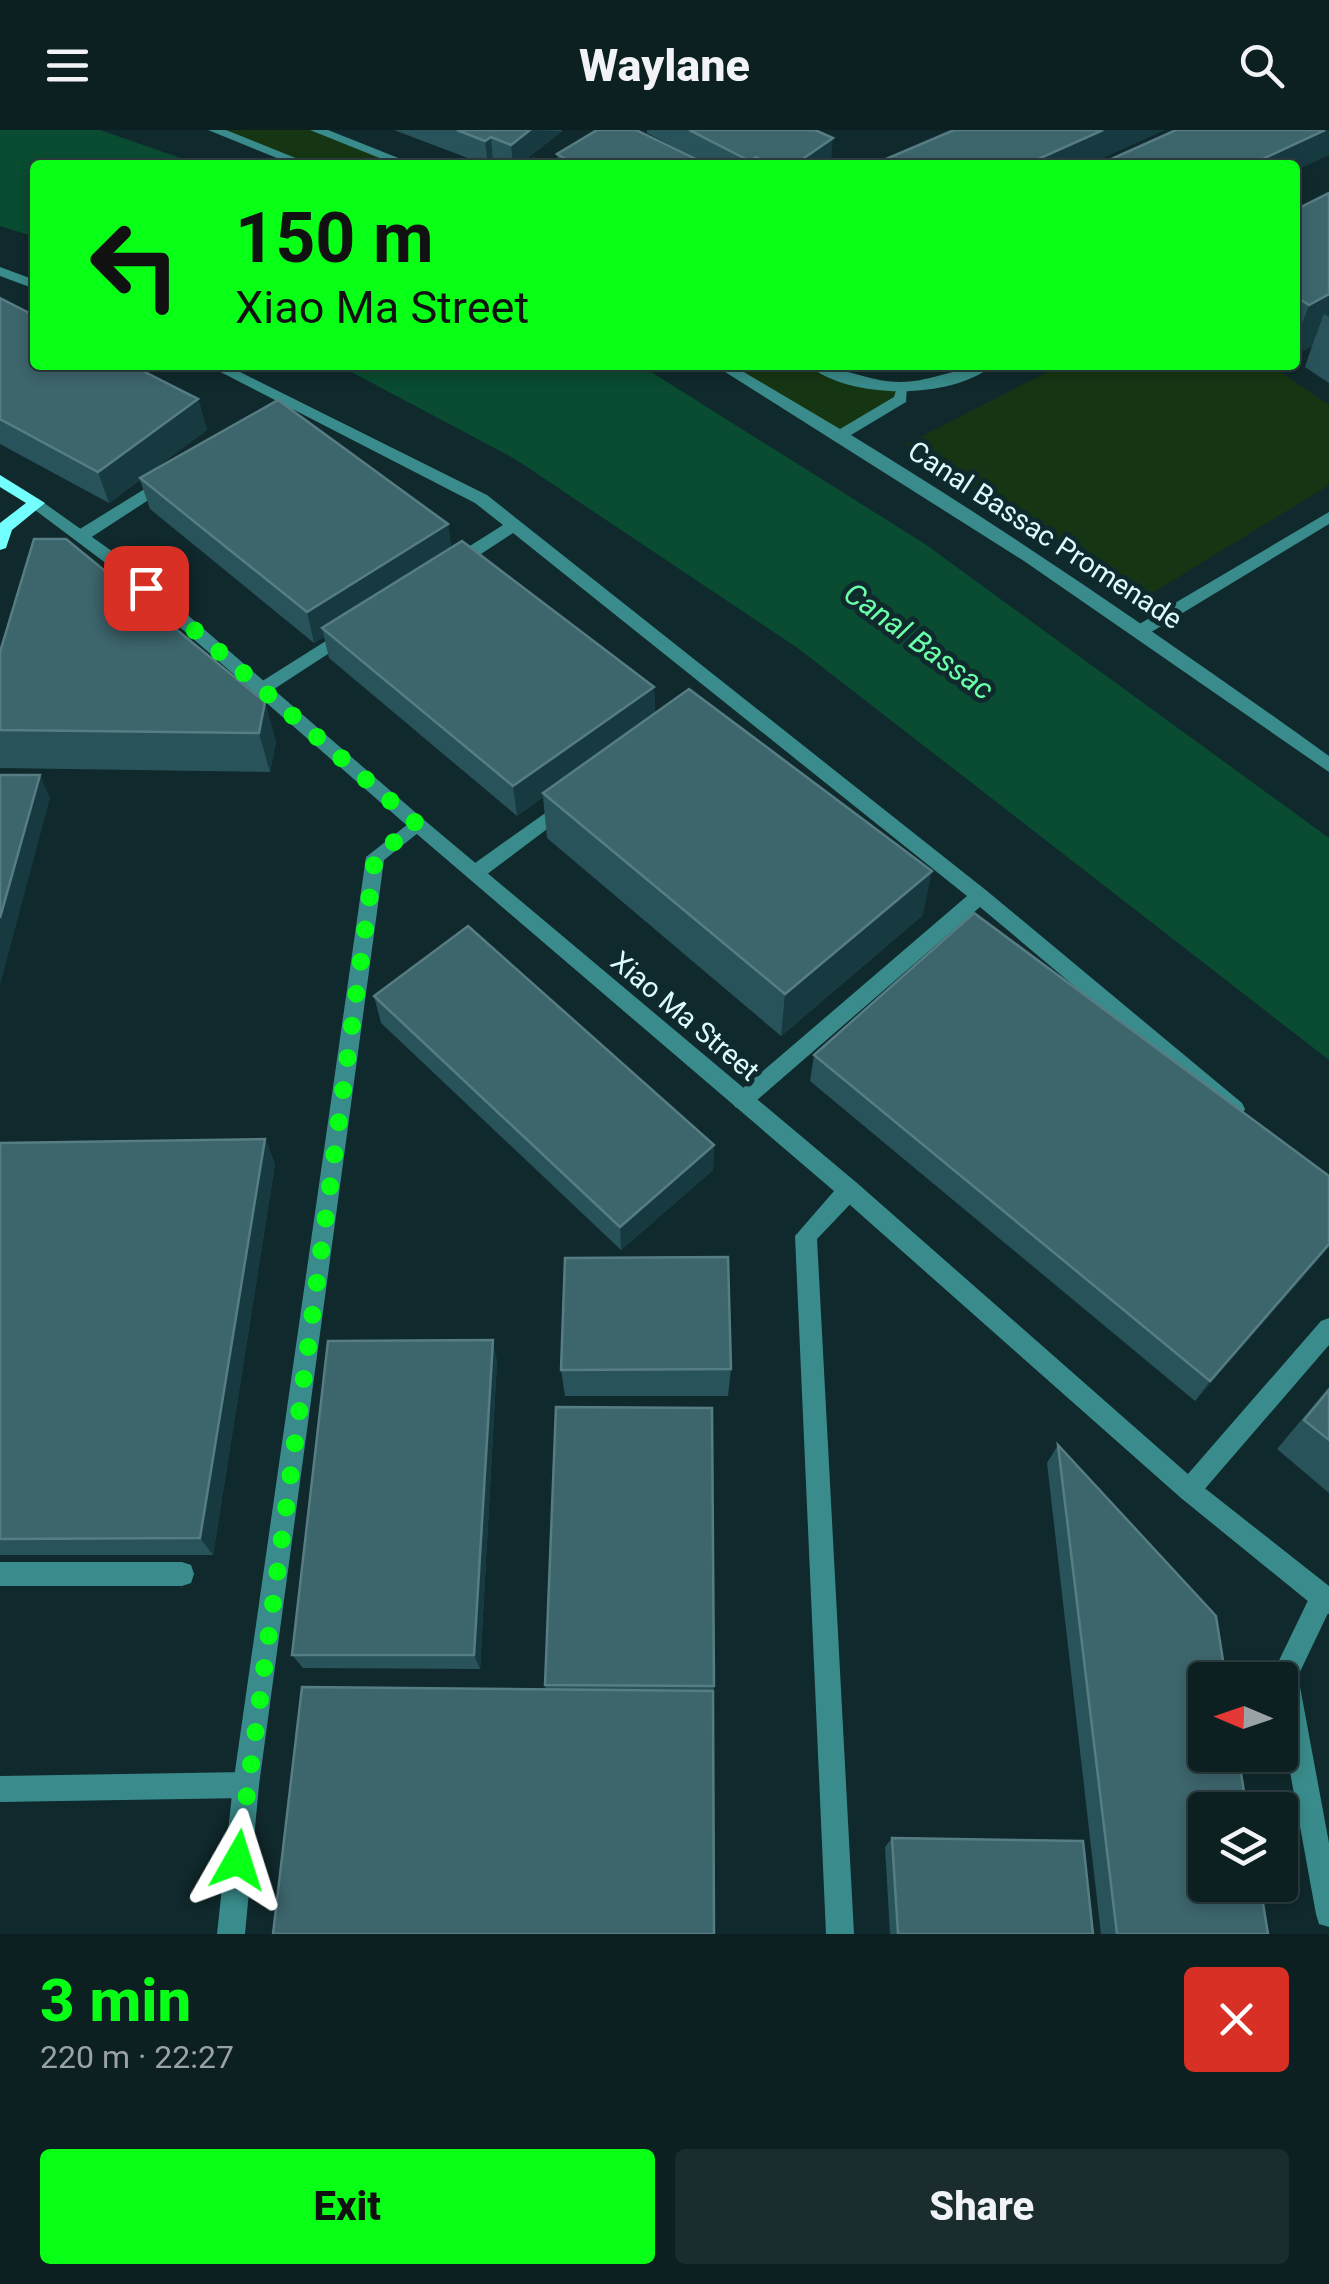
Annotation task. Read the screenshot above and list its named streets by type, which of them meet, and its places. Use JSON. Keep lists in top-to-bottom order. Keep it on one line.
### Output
{"streets":{"main road":["Xiao Ma Street"],"street":["Canal Bassac Promenade"]},"water":["Canal Bassac"],"north":"left","page":{"header":"Waylane","turn":["150 m","Xiao Ma Street"],"heading":["3 min","220 m · 22:27"],"buttons":["Exit","Share"]}}
